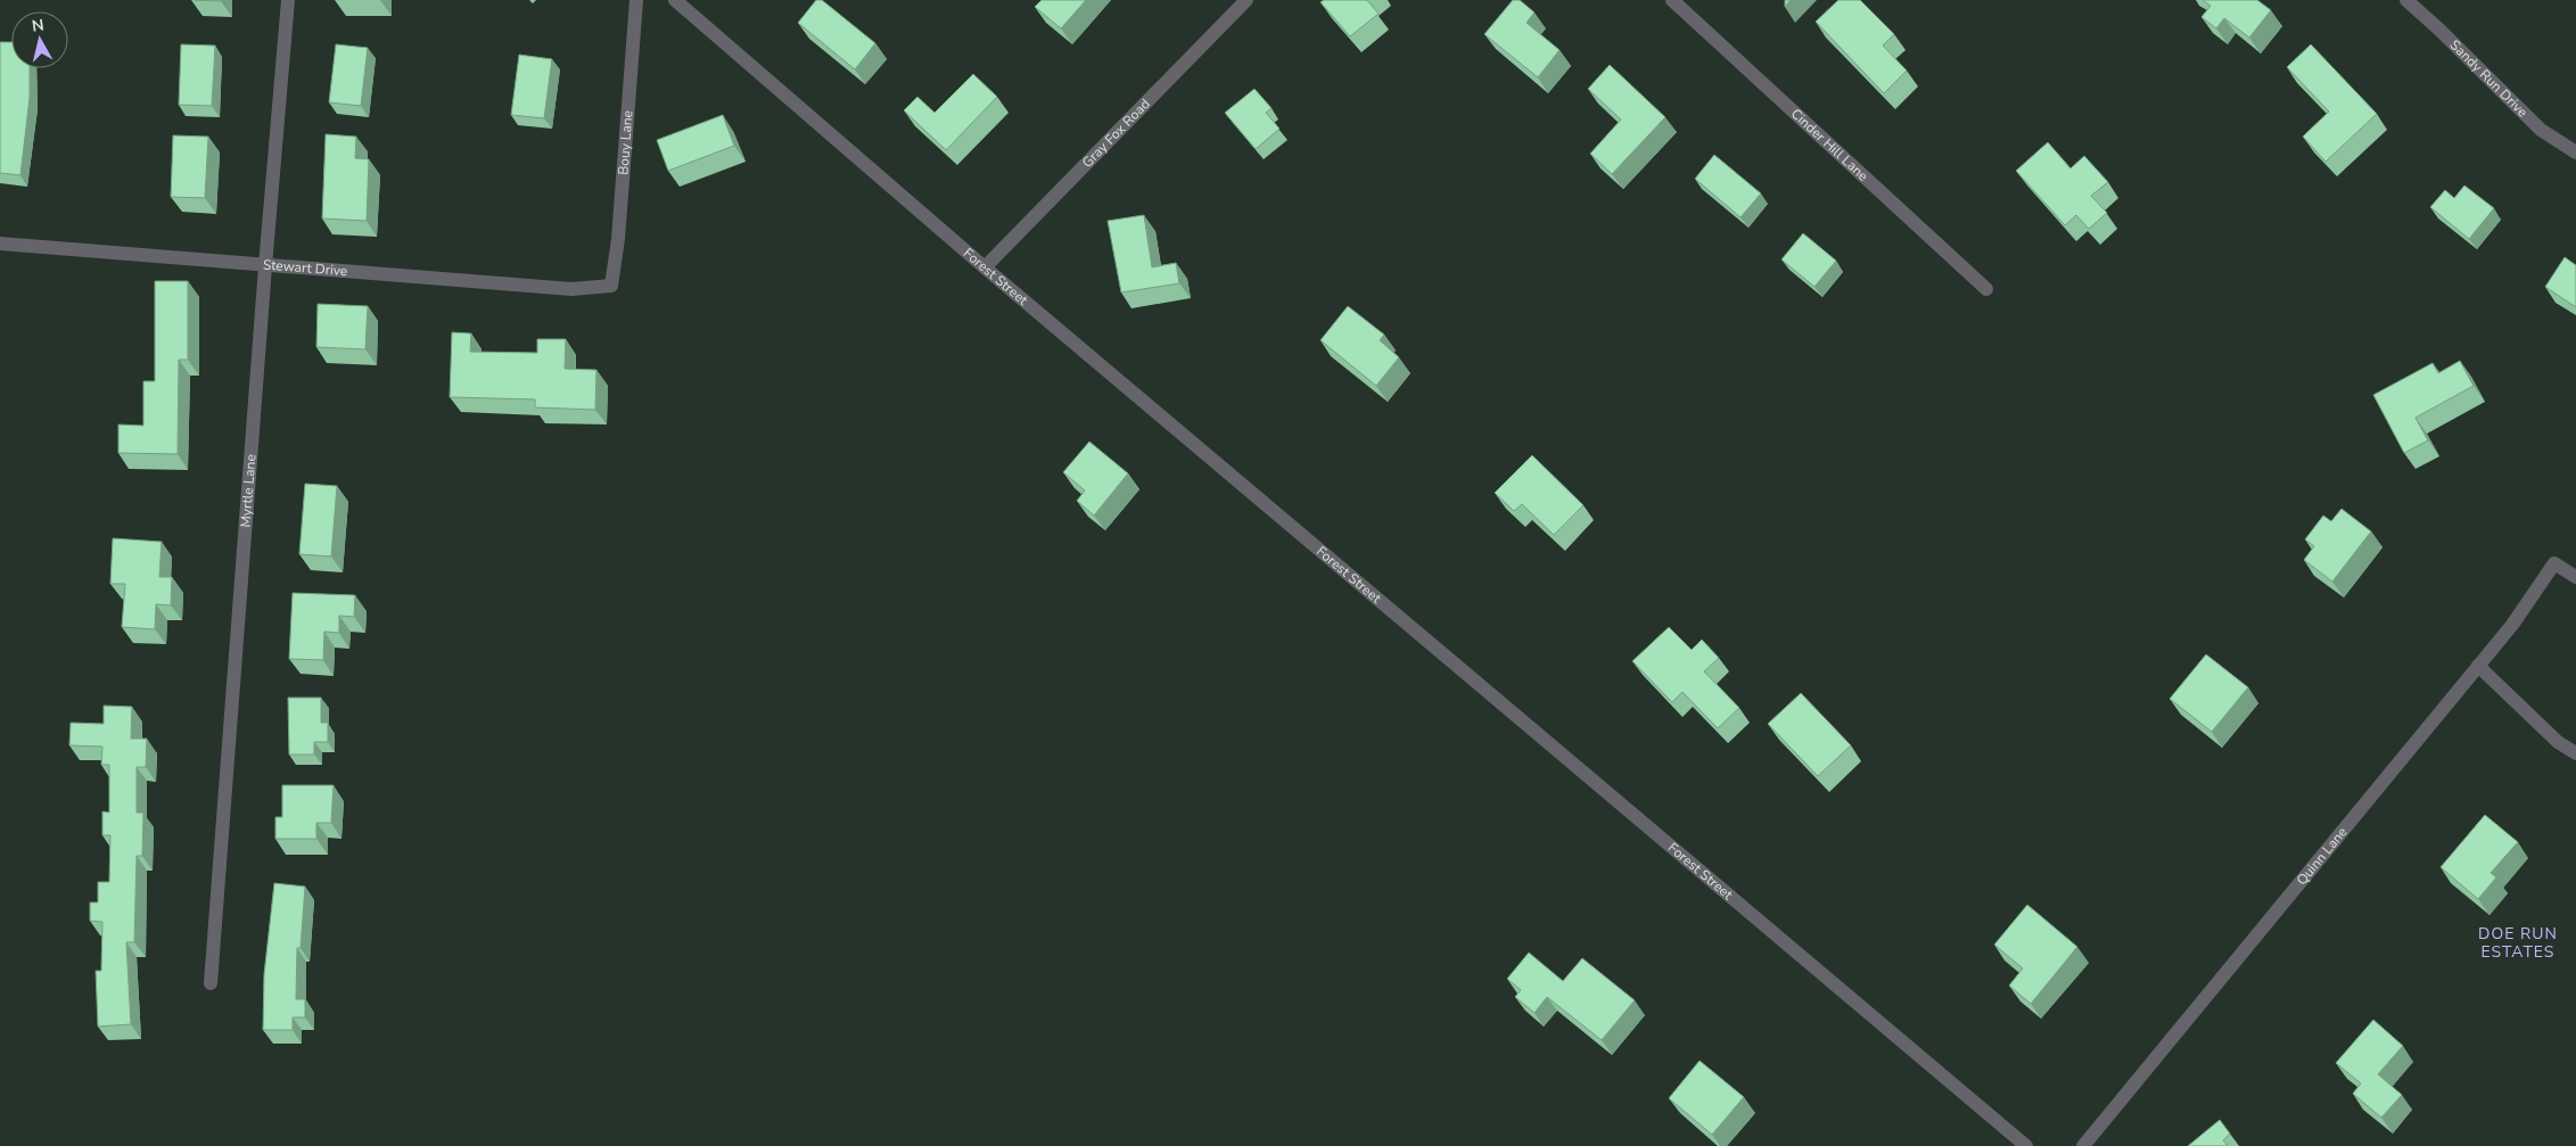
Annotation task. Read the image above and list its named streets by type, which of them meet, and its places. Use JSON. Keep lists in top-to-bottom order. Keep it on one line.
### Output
{"streets":{"street":["Sandy Run Drive","Gray Fox Road","Bouy Lane","Cinder Hill Lane","Stewart Drive","Forest Street","Myrtle Lane","Quinn Lane"]},"crossings":[["Gray Fox Road","Forest Street"],["Bouy Lane","Stewart Drive"],["Stewart Drive","Myrtle Lane"]],"districts":["DOE RUN ESTATES"],"north":"top"}
